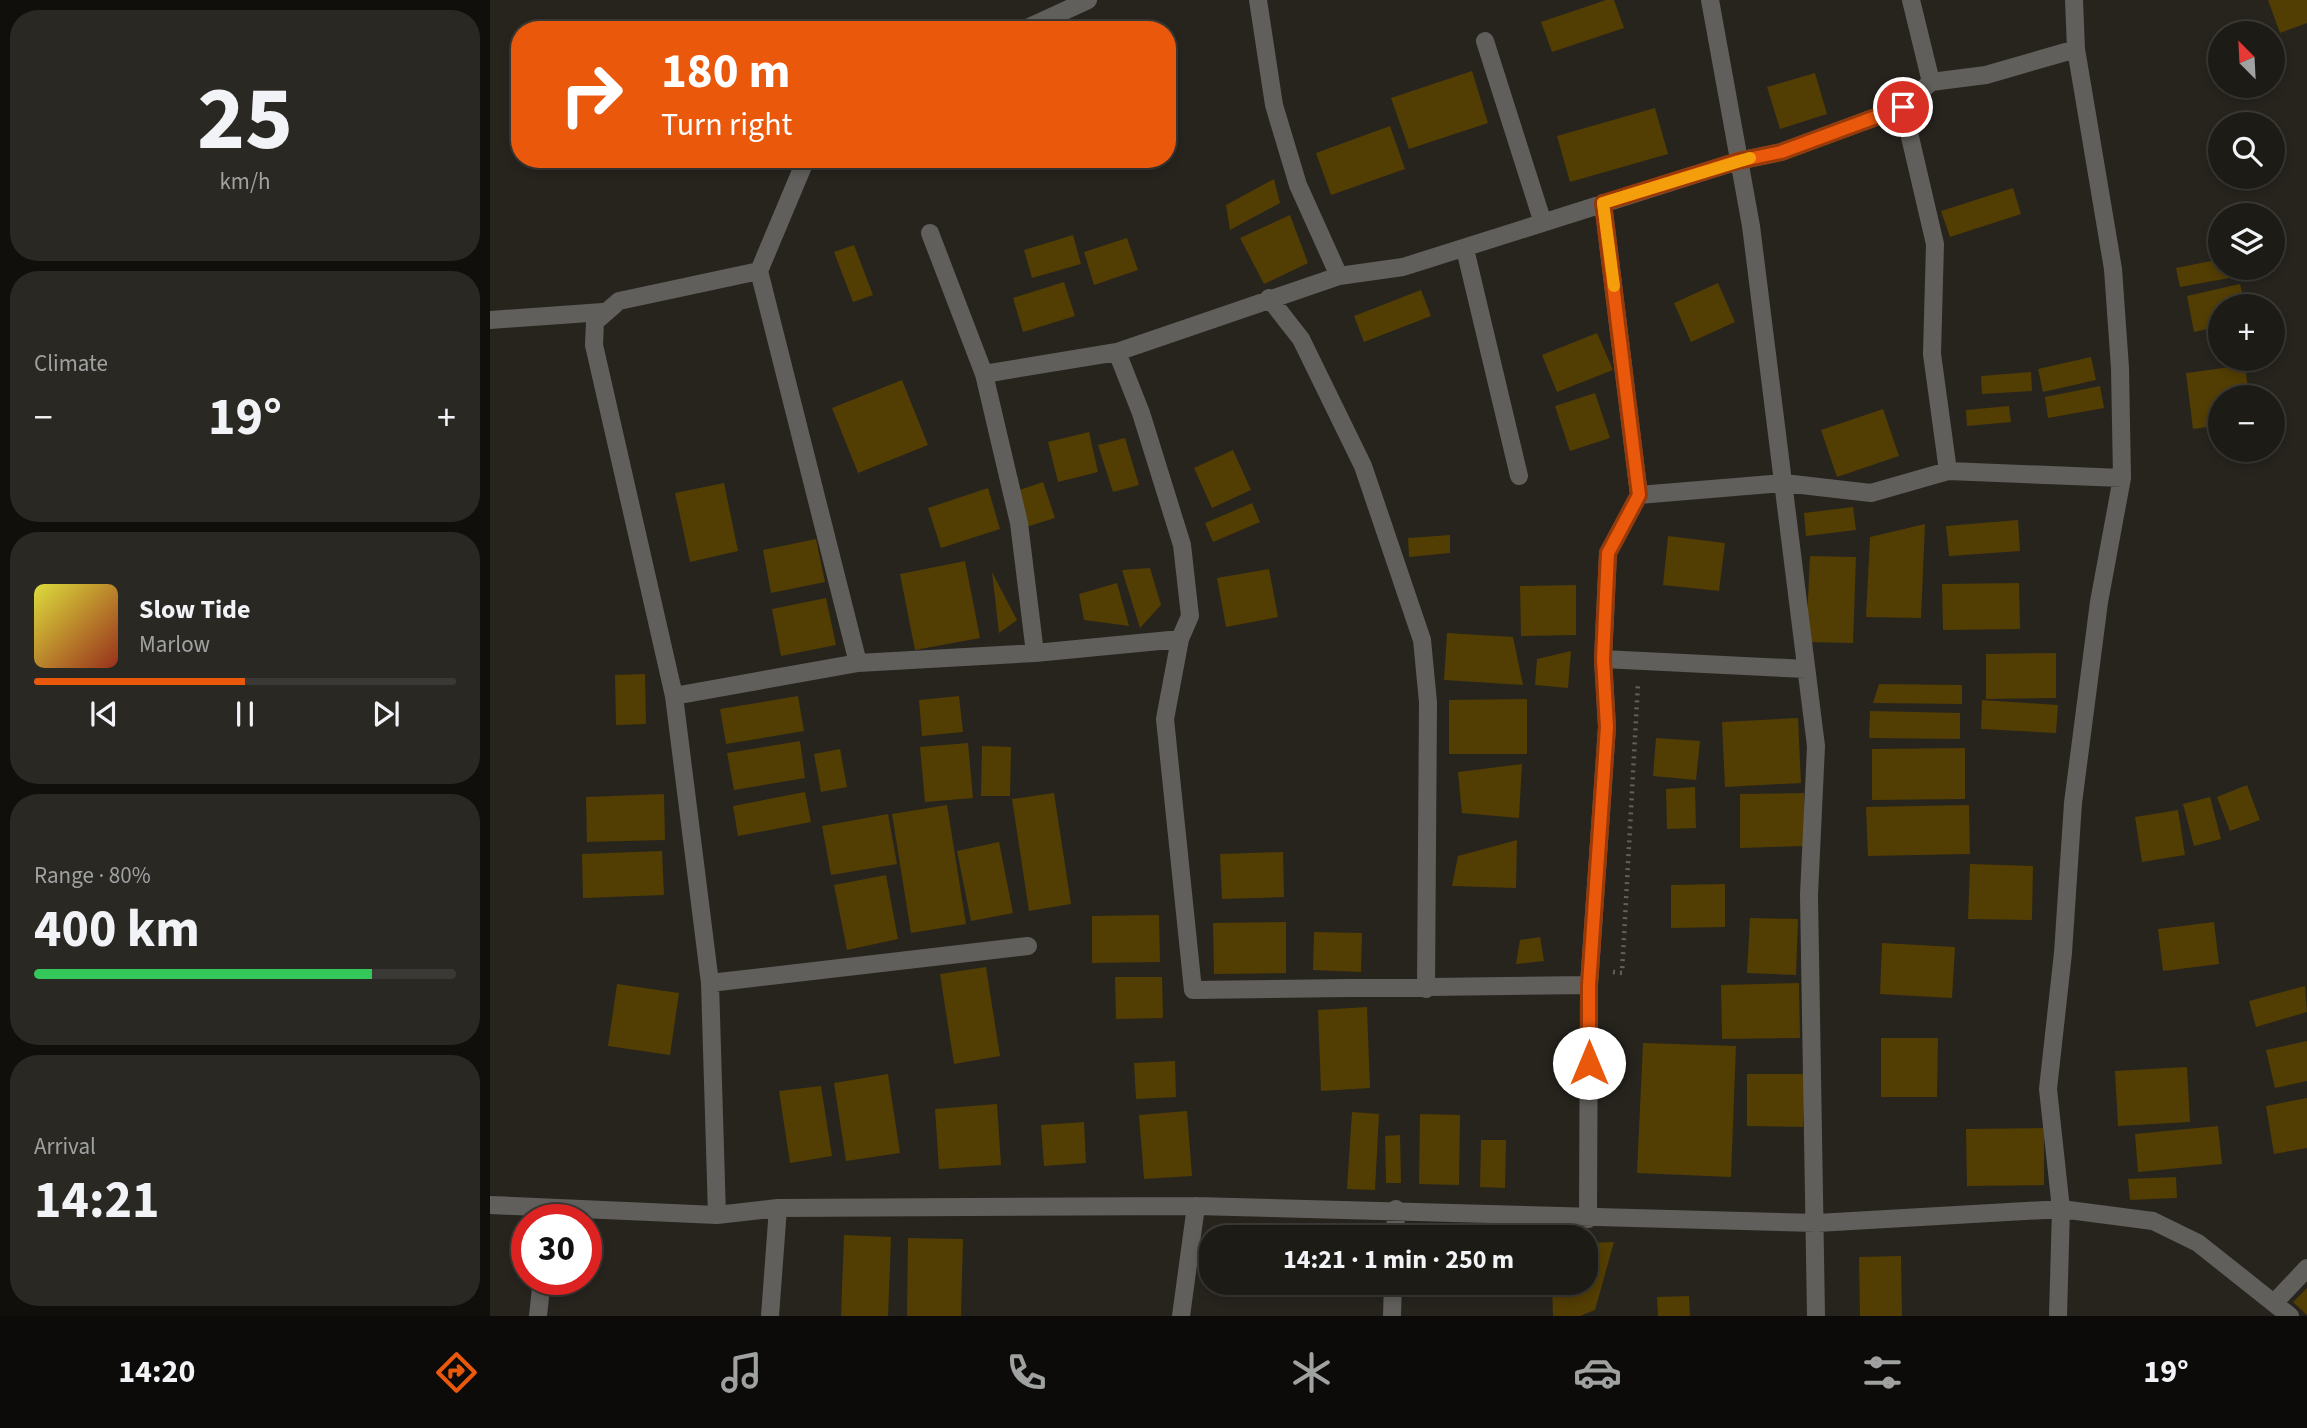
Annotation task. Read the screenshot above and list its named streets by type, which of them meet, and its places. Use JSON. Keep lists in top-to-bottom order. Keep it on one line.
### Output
{"north":"top left","page":{"tile":[["25","km/h"],"Climate",["Range · 80%","400 km"],["Arrival","14:21"]],"map_buttons":["+","−"],"turn":["180 m","Turn right"],"heat":["−","19°","+"],"song":["Slow Tide","Marlow"],"limit":"30","trip":"14:21 · 1 min · 250 m","tabs":["14:20","19°"]}}
